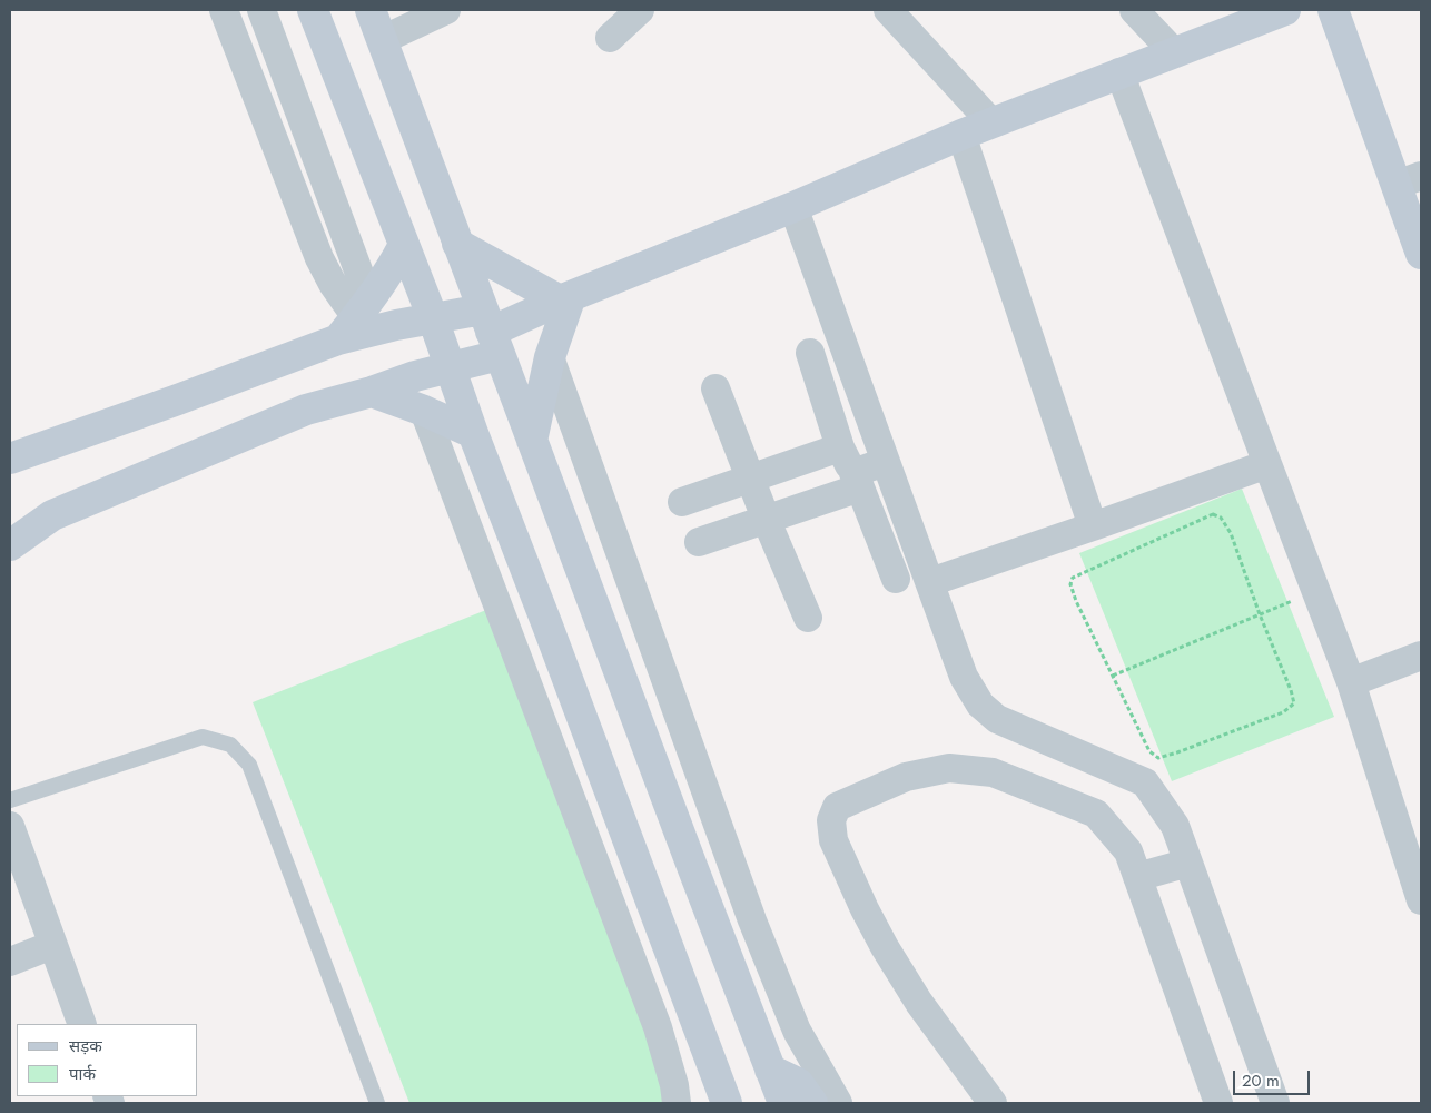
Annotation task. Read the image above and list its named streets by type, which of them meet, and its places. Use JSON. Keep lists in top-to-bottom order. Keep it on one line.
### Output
{"legend":["सड़क","पार्क"],"scale_bar":"20 m"}
